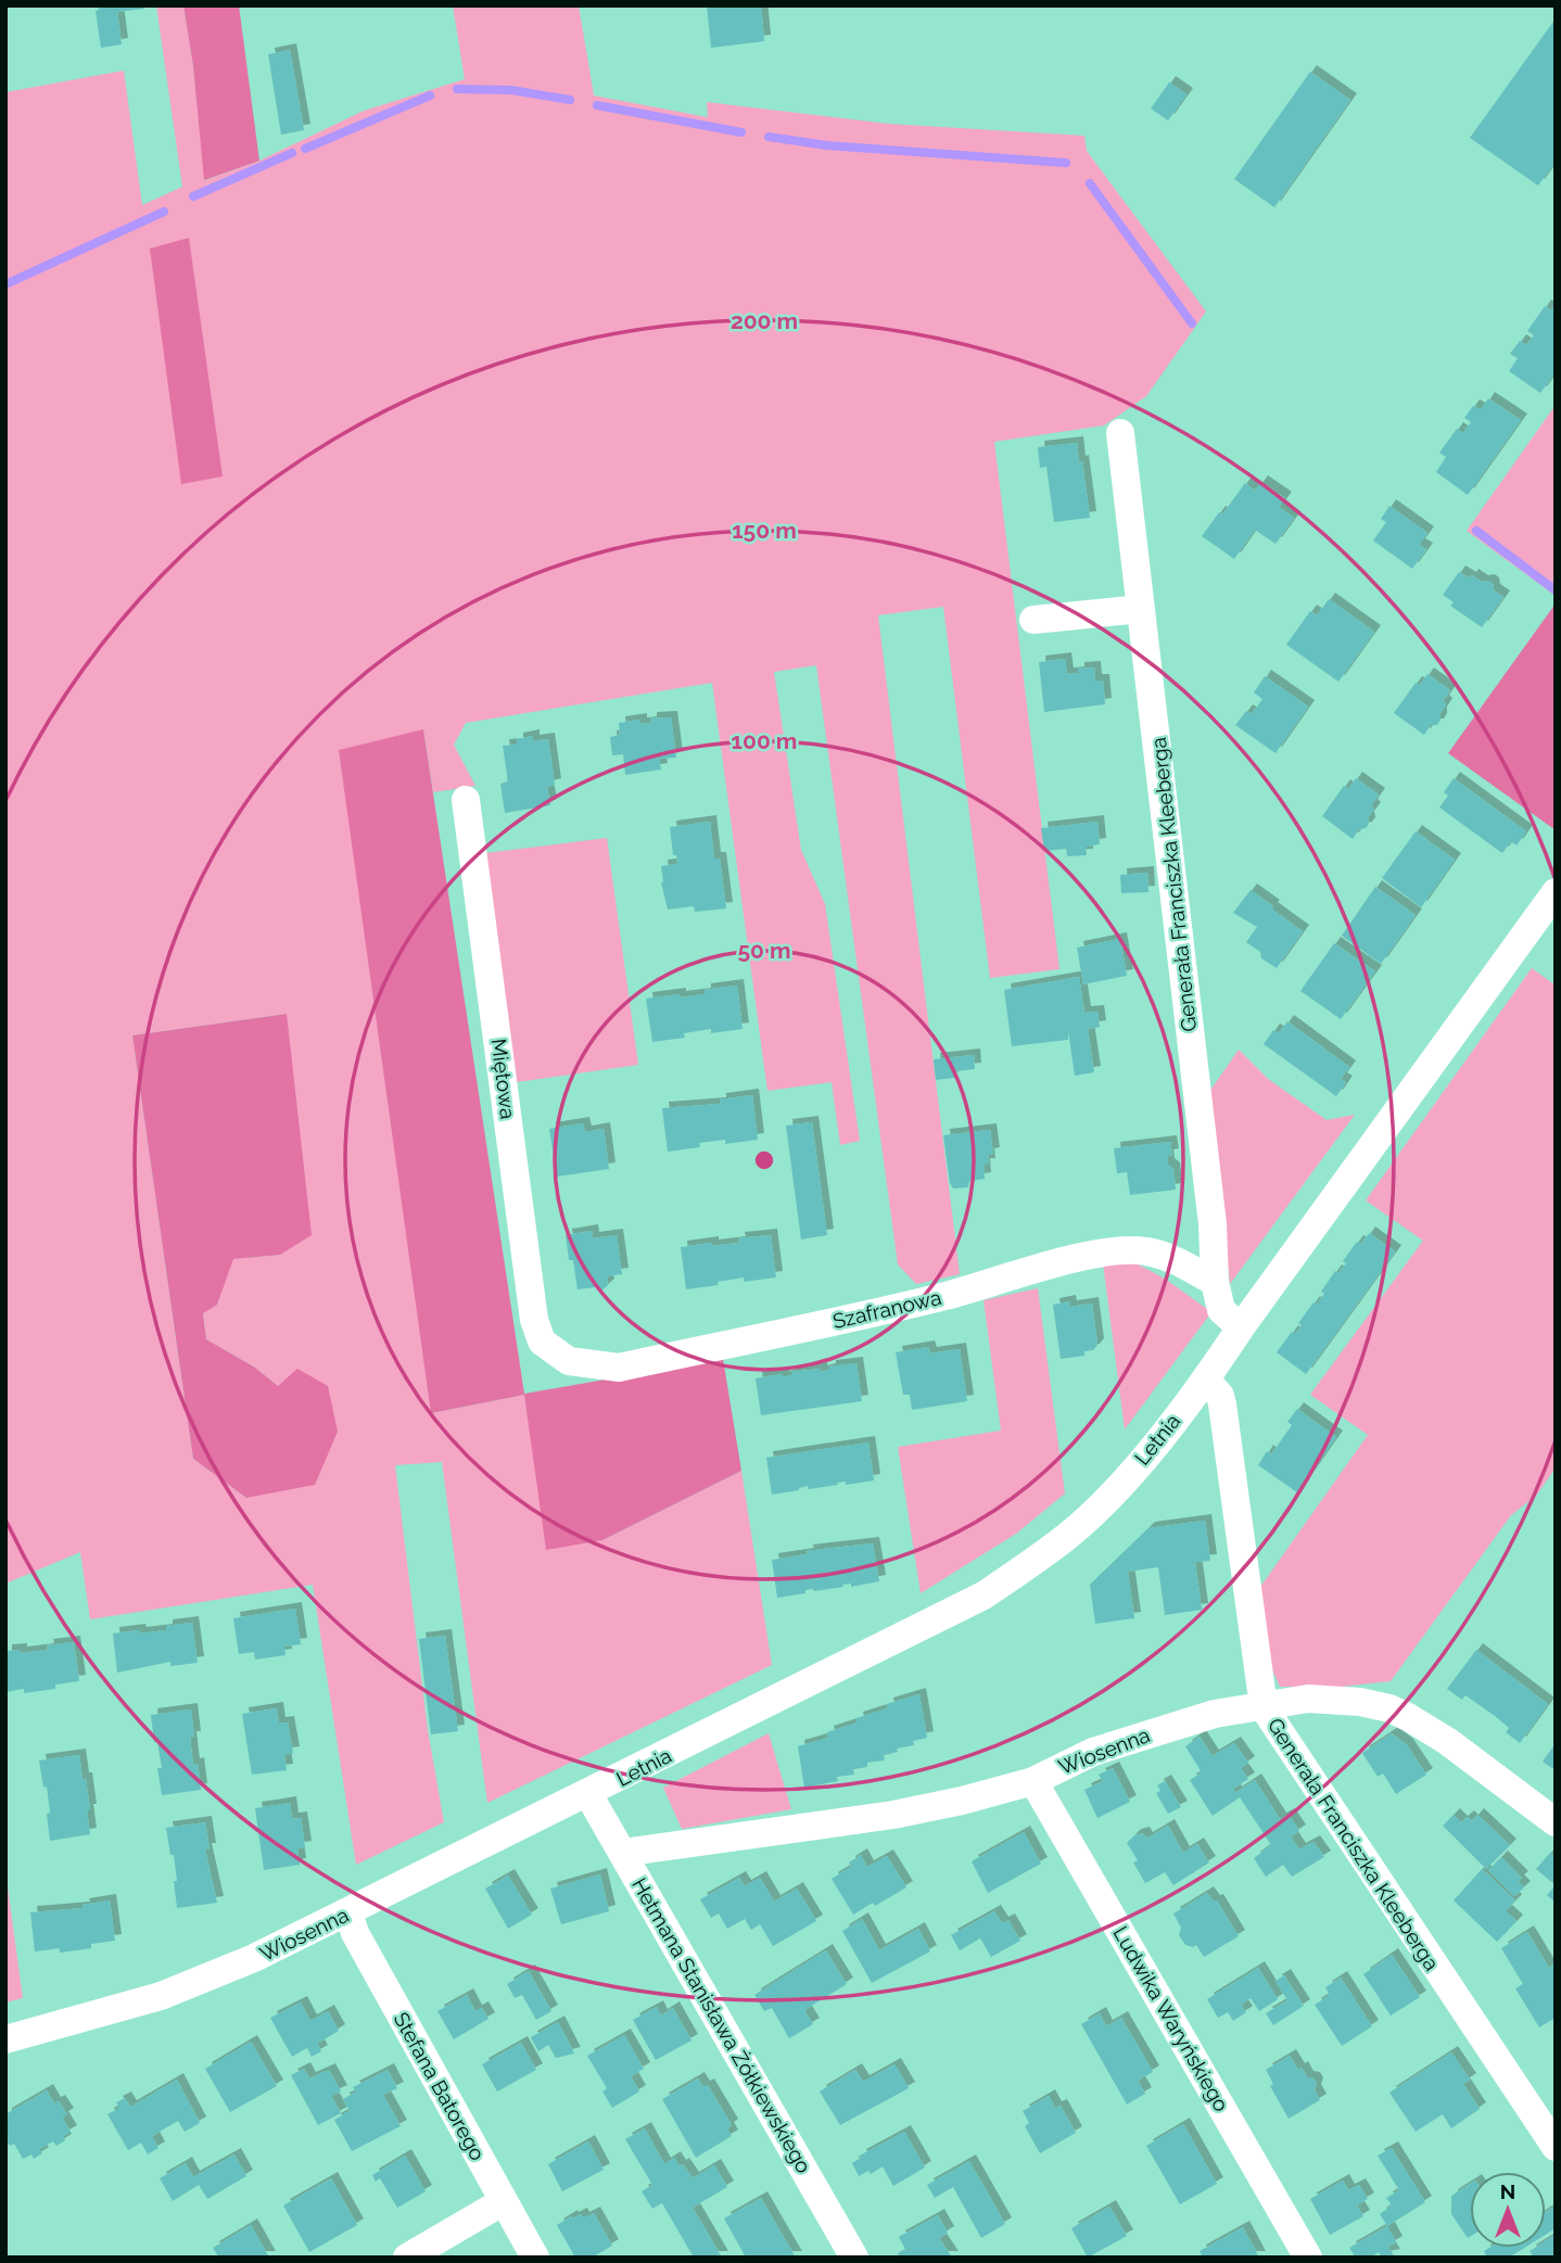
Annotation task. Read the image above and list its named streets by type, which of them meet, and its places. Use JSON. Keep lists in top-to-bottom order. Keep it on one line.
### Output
{"streets":{"street":["Generała Franciszka Kleeberga","Miętowa","Szafranowa","Letnia","Wiosenna","Ludwika Waryńskiego","Hetmana Stanisława Żółkiewskiego","Stefana Batorego"]},"crossings":[["Generała Franciszka Kleeberga","Szafranowa"],["Generała Franciszka Kleeberga","Letnia"],["Generała Franciszka Kleeberga","Wiosenna"],["Miętowa","Szafranowa"],["Letnia","Wiosenna"],["Letnia","Hetmana Stanisława Żółkiewskiego"],["Wiosenna","Ludwika Waryńskiego"],["Wiosenna","Hetmana Stanisława Żółkiewskiego"],["Wiosenna","Stefana Batorego"]],"north":"top","rings":["200 m","150 m","100 m","50 m"]}
